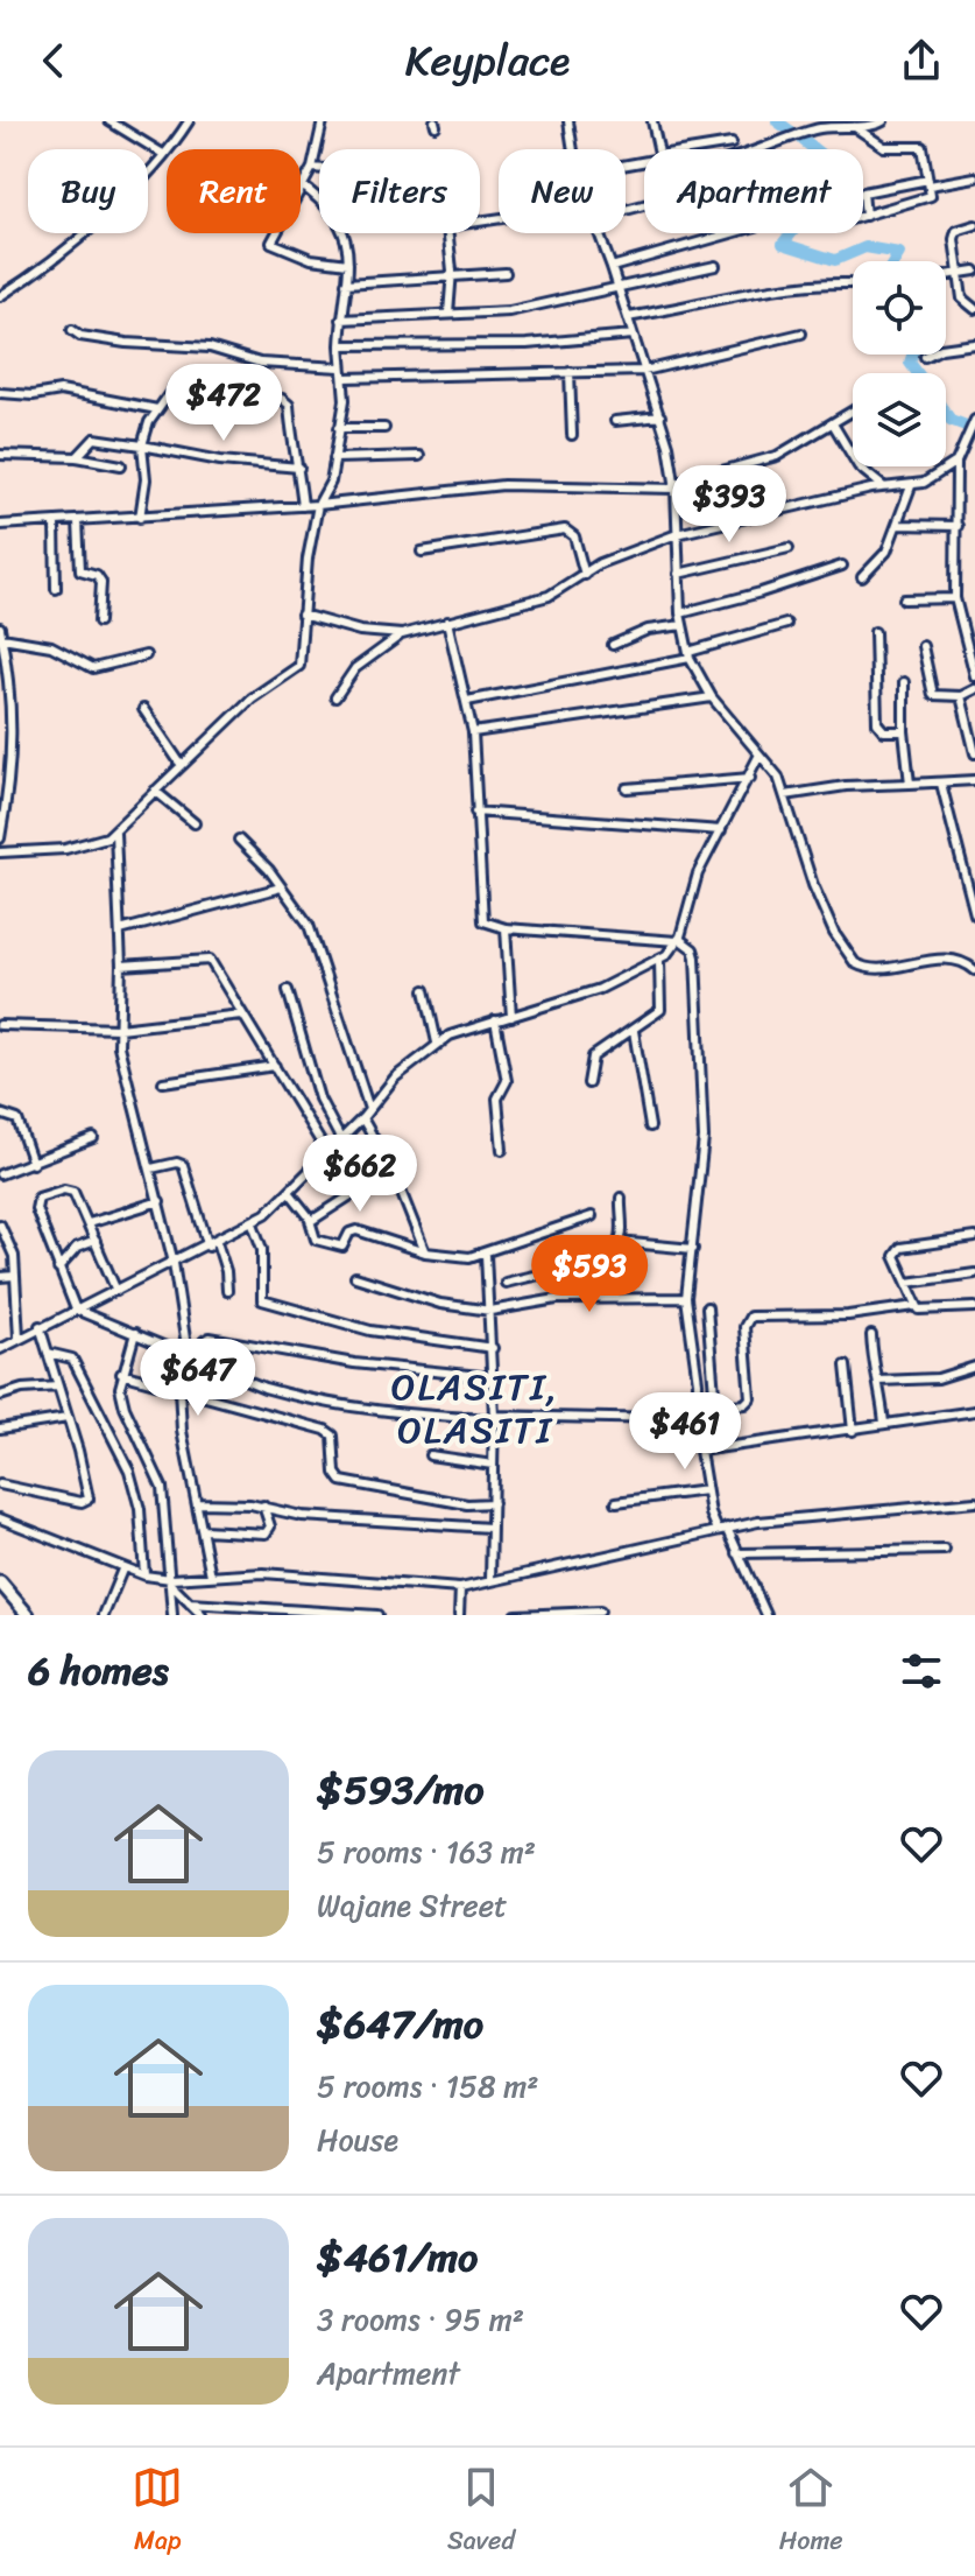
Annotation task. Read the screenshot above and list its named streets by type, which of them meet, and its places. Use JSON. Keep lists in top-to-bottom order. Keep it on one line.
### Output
{"districts":["OLASITI, OLASITI"],"page":{"header":"Keyplace","chip":["Buy","Rent","Filters","New","Apartment"],"price":["$472","$393","$662","$593","$647","$461"],"heading":"6 homes","list":[{"name":"$593/mo","note":"5 rooms · 163 m² · Wajane Street"},{"name":"$647/mo","note":"5 rooms · 158 m² · House"},{"name":"$461/mo","note":"3 rooms · 95 m² · Apartment"}],"tabs":["Map","Saved","Home"]}}
